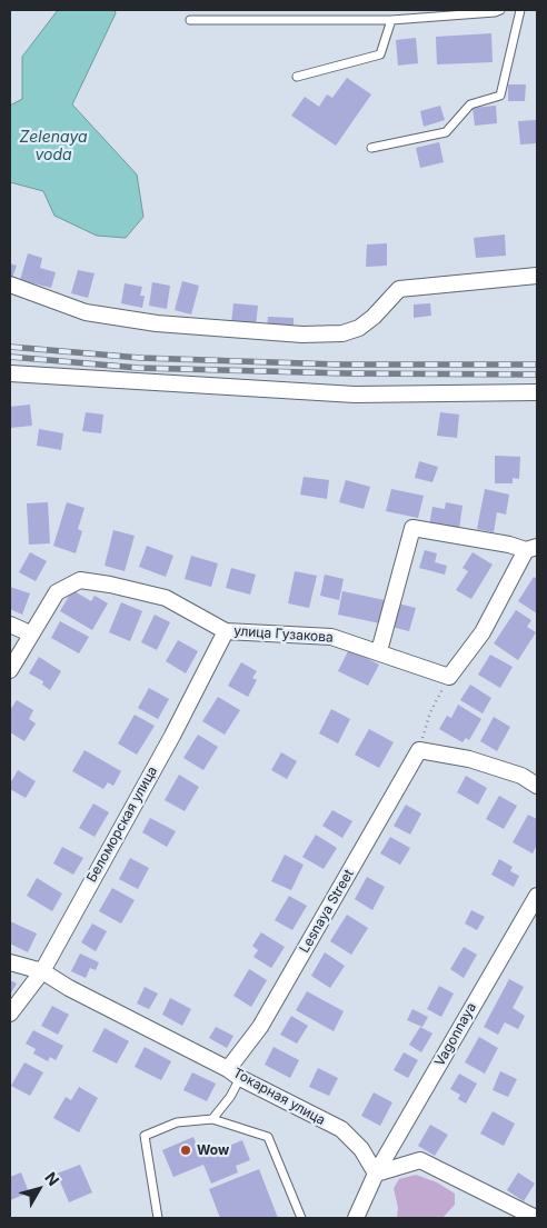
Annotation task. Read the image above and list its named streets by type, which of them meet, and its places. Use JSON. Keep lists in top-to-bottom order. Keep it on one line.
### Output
{"streets":{"street":["улица Гузакова","Беломорская улица","Lesnaya Street","Vagonnaya","Токарная улица"]},"crossings":[["улица Гузакова","Беломорская улица"],["Беломорская улица","Токарная улица"],["Lesnaya Street","Токарная улица"],["Vagonnaya","Токарная улица"]],"water":["Zelenaya voda"],"places":["Wow"],"north":"top right"}
